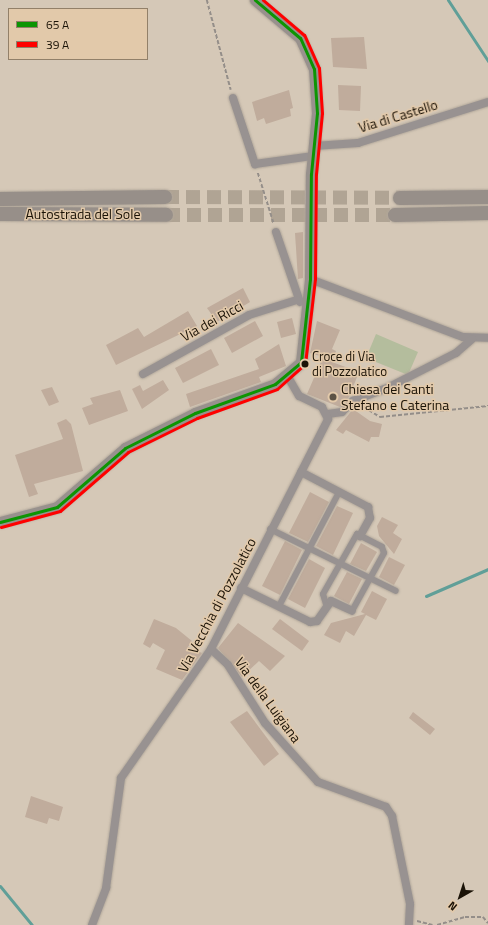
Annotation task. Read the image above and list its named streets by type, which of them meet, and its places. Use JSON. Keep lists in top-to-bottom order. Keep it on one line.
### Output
{"streets":{"highway":["Autostrada del Sole"],"street":["Via di Castello","Via dei Ricci","Via Vecchia di Pozzolatico","Via della Luigiana"]},"crossings":[["Via Vecchia di Pozzolatico","Via della Luigiana"]],"places":["Croce di Via di Pozzolatico","Chiesa dei Santi Stefano e Caterina"],"legend":["65 A","39 A"],"north":"bottom left"}
